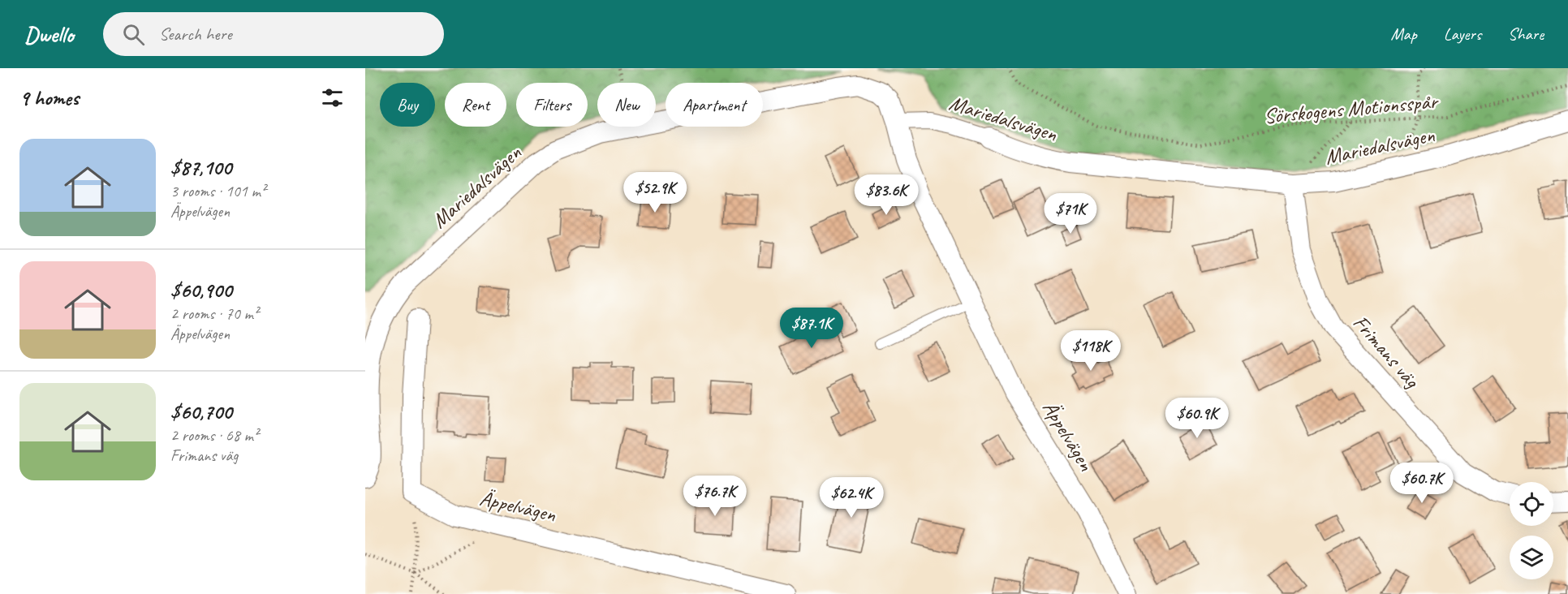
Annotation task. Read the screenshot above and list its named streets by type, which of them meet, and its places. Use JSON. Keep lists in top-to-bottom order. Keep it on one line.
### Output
{"streets":{"street":["Mariedalsvägen","Frimans väg","Äppelvägen"],"path":["Sörskogens Motionsspår"]},"crossings":[["Mariedalsvägen","Frimans väg"],["Mariedalsvägen","Äppelvägen"]],"page":{"header":"Dwello","search":"Search here","nav":["Map","Layers","Share"],"heading":"9 homes","chip":["Buy","Rent","Filters","New","Apartment"],"list":[{"name":"$87,100","note":"3 rooms · 101 m² · Äppelvägen"},{"name":"$60,900","note":"2 rooms · 70 m² · Äppelvägen"},{"name":"$60,700","note":"2 rooms · 68 m² · Frimans väg"}],"price":["$52.9K","$83.6K","$71K","$87.1K","$118K","$60.9K","$60.7K","$76.7K","$62.4K"]}}
